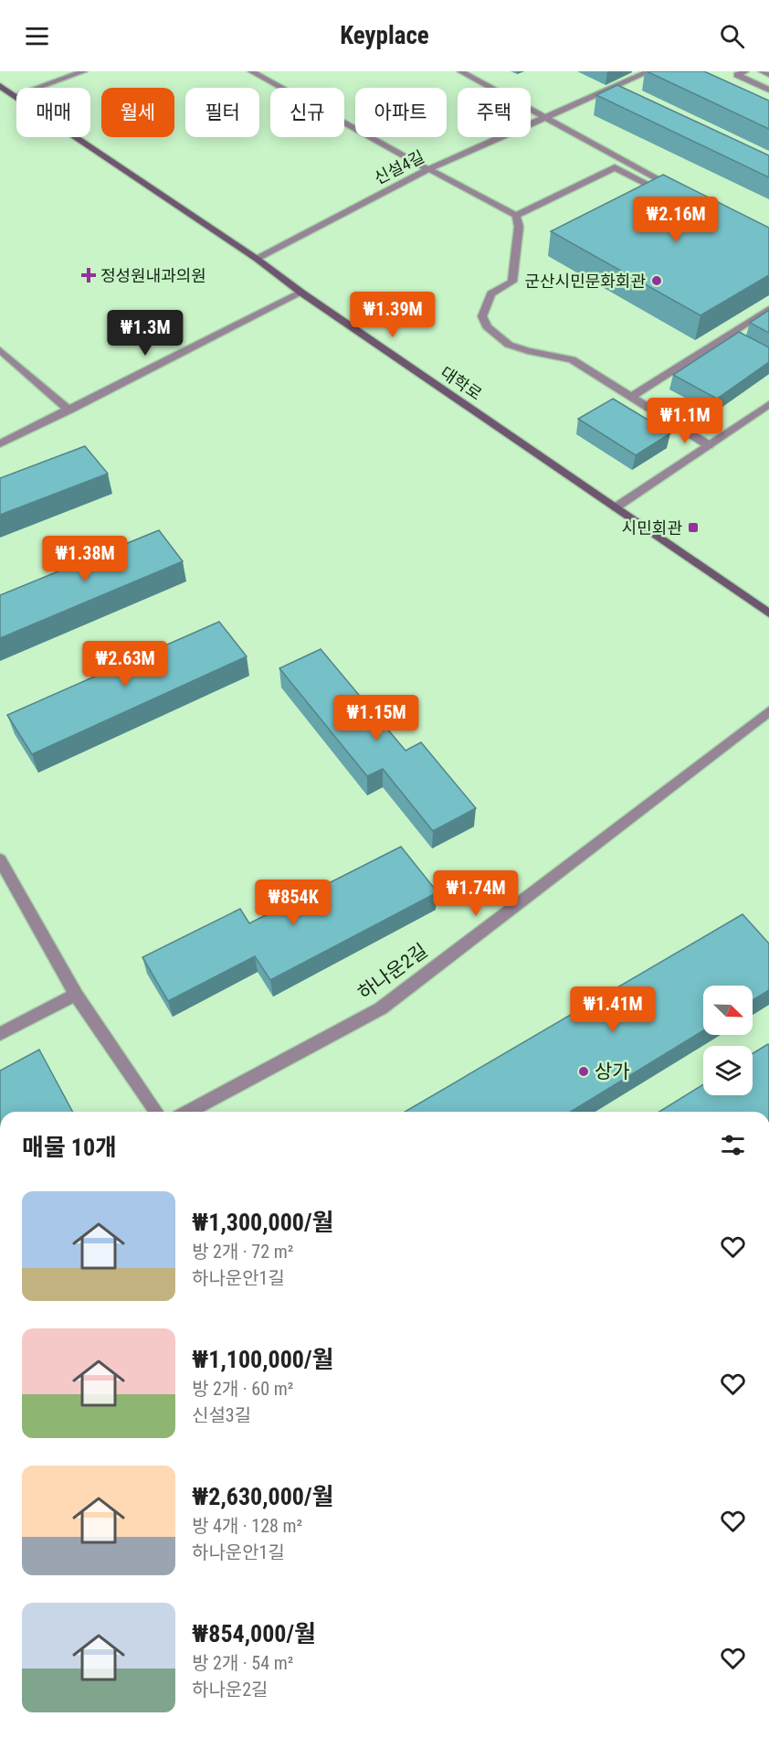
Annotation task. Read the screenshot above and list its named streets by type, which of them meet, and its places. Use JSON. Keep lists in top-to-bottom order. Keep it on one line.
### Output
{"streets":{"street":["신설4길","대학로","하나운2길"]},"crossings":[["신설4길","대학로"]],"places":{"health":["정성원내과의원"],"other":["군산시민문화회관","상가"],"transit":["시민회관"]},"north":"bottom right","page":{"header":"Keyplace","chip":["매매","월세","필터","신규","아파트","주택"],"price":["₩2.16M","₩1.39M","₩1.3M","₩1.1M","₩1.38M","₩2.63M","₩1.15M","₩1.74M","₩854K","₩1.41M"],"heading":"매물 10개","list":[{"name":"₩1,300,000/월","note":"방 2개 · 72 m² · 하나운안1길"},{"name":"₩1,100,000/월","note":"방 2개 · 60 m² · 신설3길"},{"name":"₩2,630,000/월","note":"방 4개 · 128 m² · 하나운안1길"},{"name":"₩854,000/월","note":"방 2개 · 54 m² · 하나운2길"}]}}
